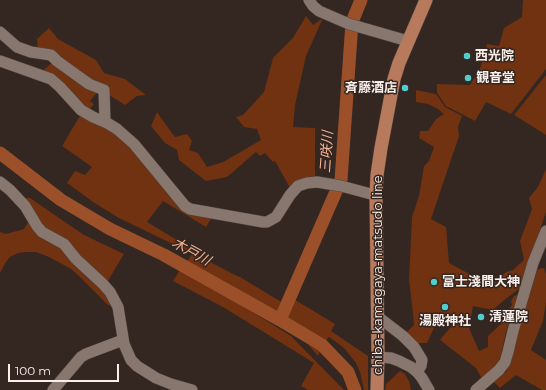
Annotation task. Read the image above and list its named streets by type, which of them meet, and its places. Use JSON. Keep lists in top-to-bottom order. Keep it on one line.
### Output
{"streets":{"main road":["chiba-kamagaya-matsudo line"]},"water":["三咲川","木戸川"],"places":["西光院","観音堂","斉藤酒店","富士淺間大神","湯殿神社","清蓮院"],"scale_bar":"100 m"}
